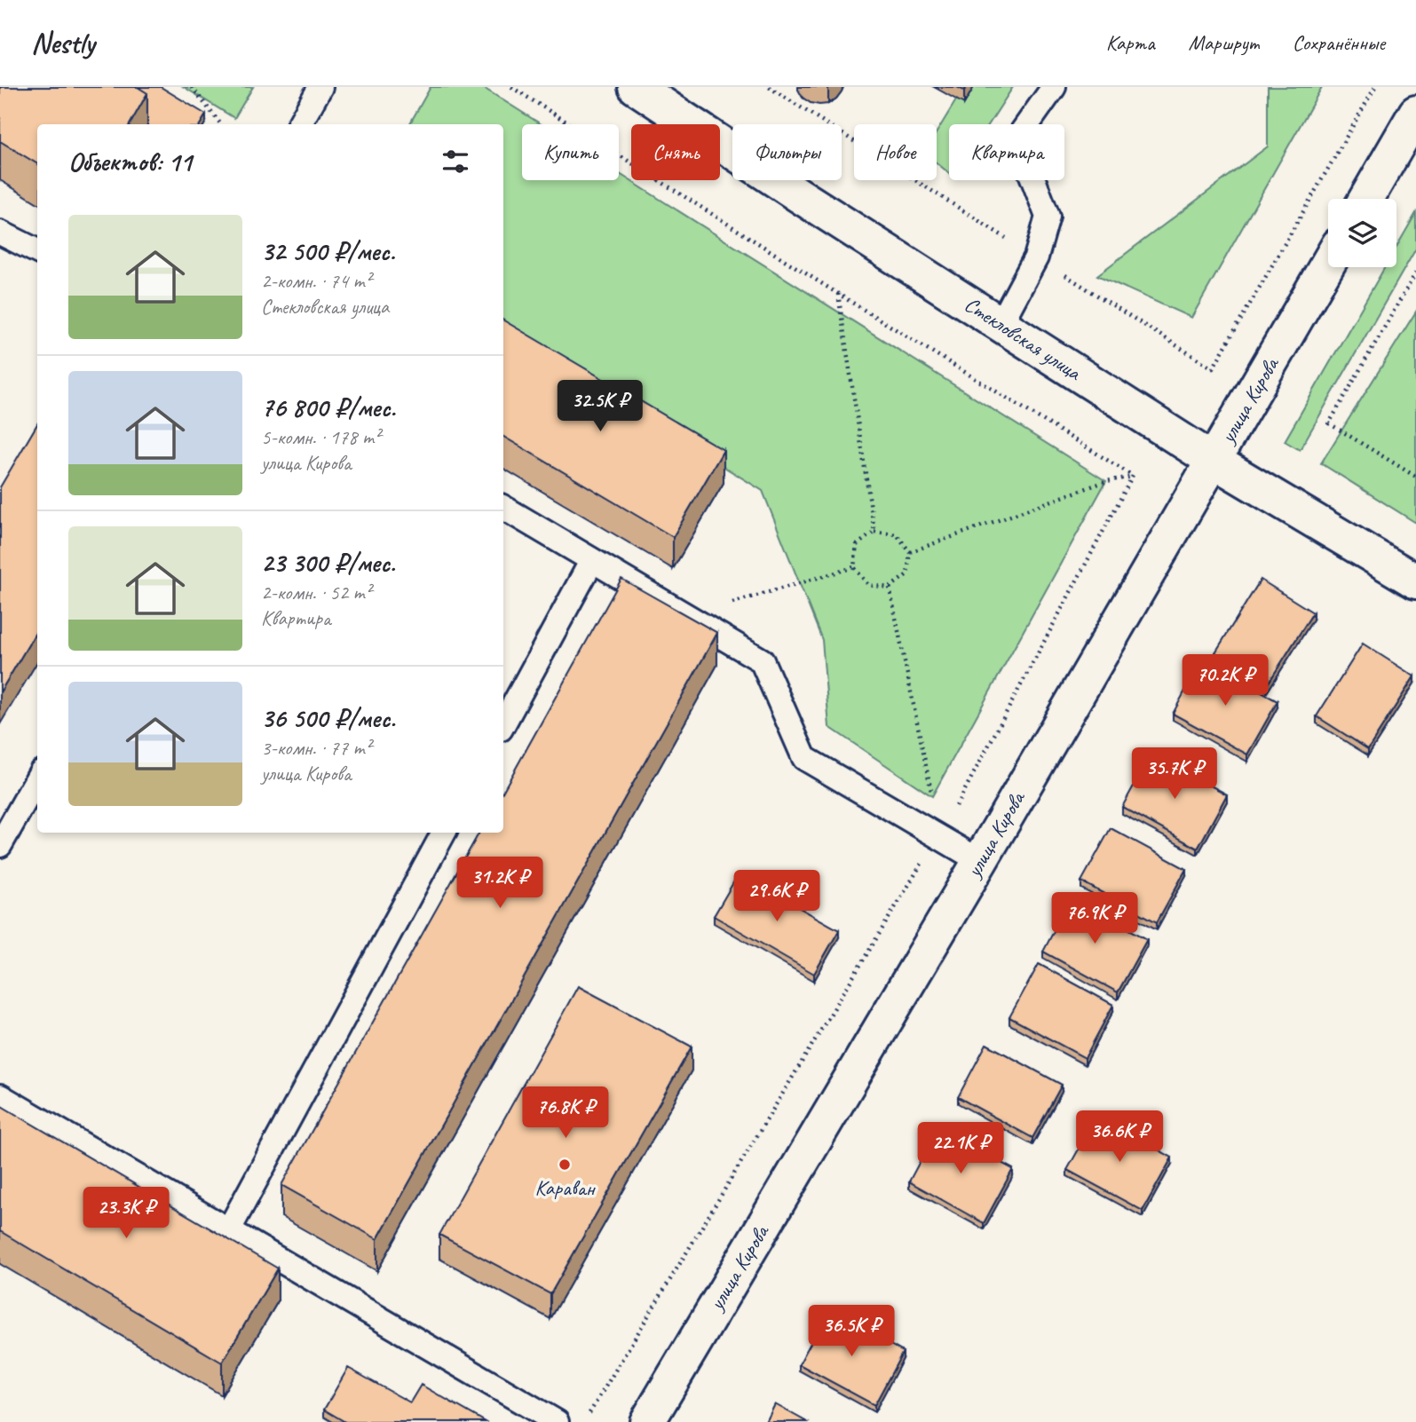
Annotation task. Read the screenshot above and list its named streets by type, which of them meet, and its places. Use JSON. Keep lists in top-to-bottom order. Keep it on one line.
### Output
{"streets":{"street":["Стекловская улица","улица Кирова"]},"crossings":[["Стекловская улица","улица Кирова"]],"places":["Караван"],"page":{"header":"Nestly","nav":["Карта","Маршрут","Сохранённые"],"chip":["Купить","Снять","Фильтры","Новое","Квартира"],"heading":"Объектов: 11","list":[{"name":"32 500 ₽/мес.","note":"2-комн. · 74 m² · Стекловская улица"},{"name":"76 800 ₽/мес.","note":"5-комн. · 178 m² · улица Кирова"},{"name":"23 300 ₽/мес.","note":"2-комн. · 52 m² · Квартира"},{"name":"36 500 ₽/мес.","note":"3-комн. · 77 m² · улица Кирова"}],"price":["32.5K ₽","70.2K ₽","35.7K ₽","31.2K ₽","29.6K ₽","76.9K ₽","76.8K ₽","36.6K ₽","22.1K ₽","23.3K ₽","36.5K ₽"]}}
